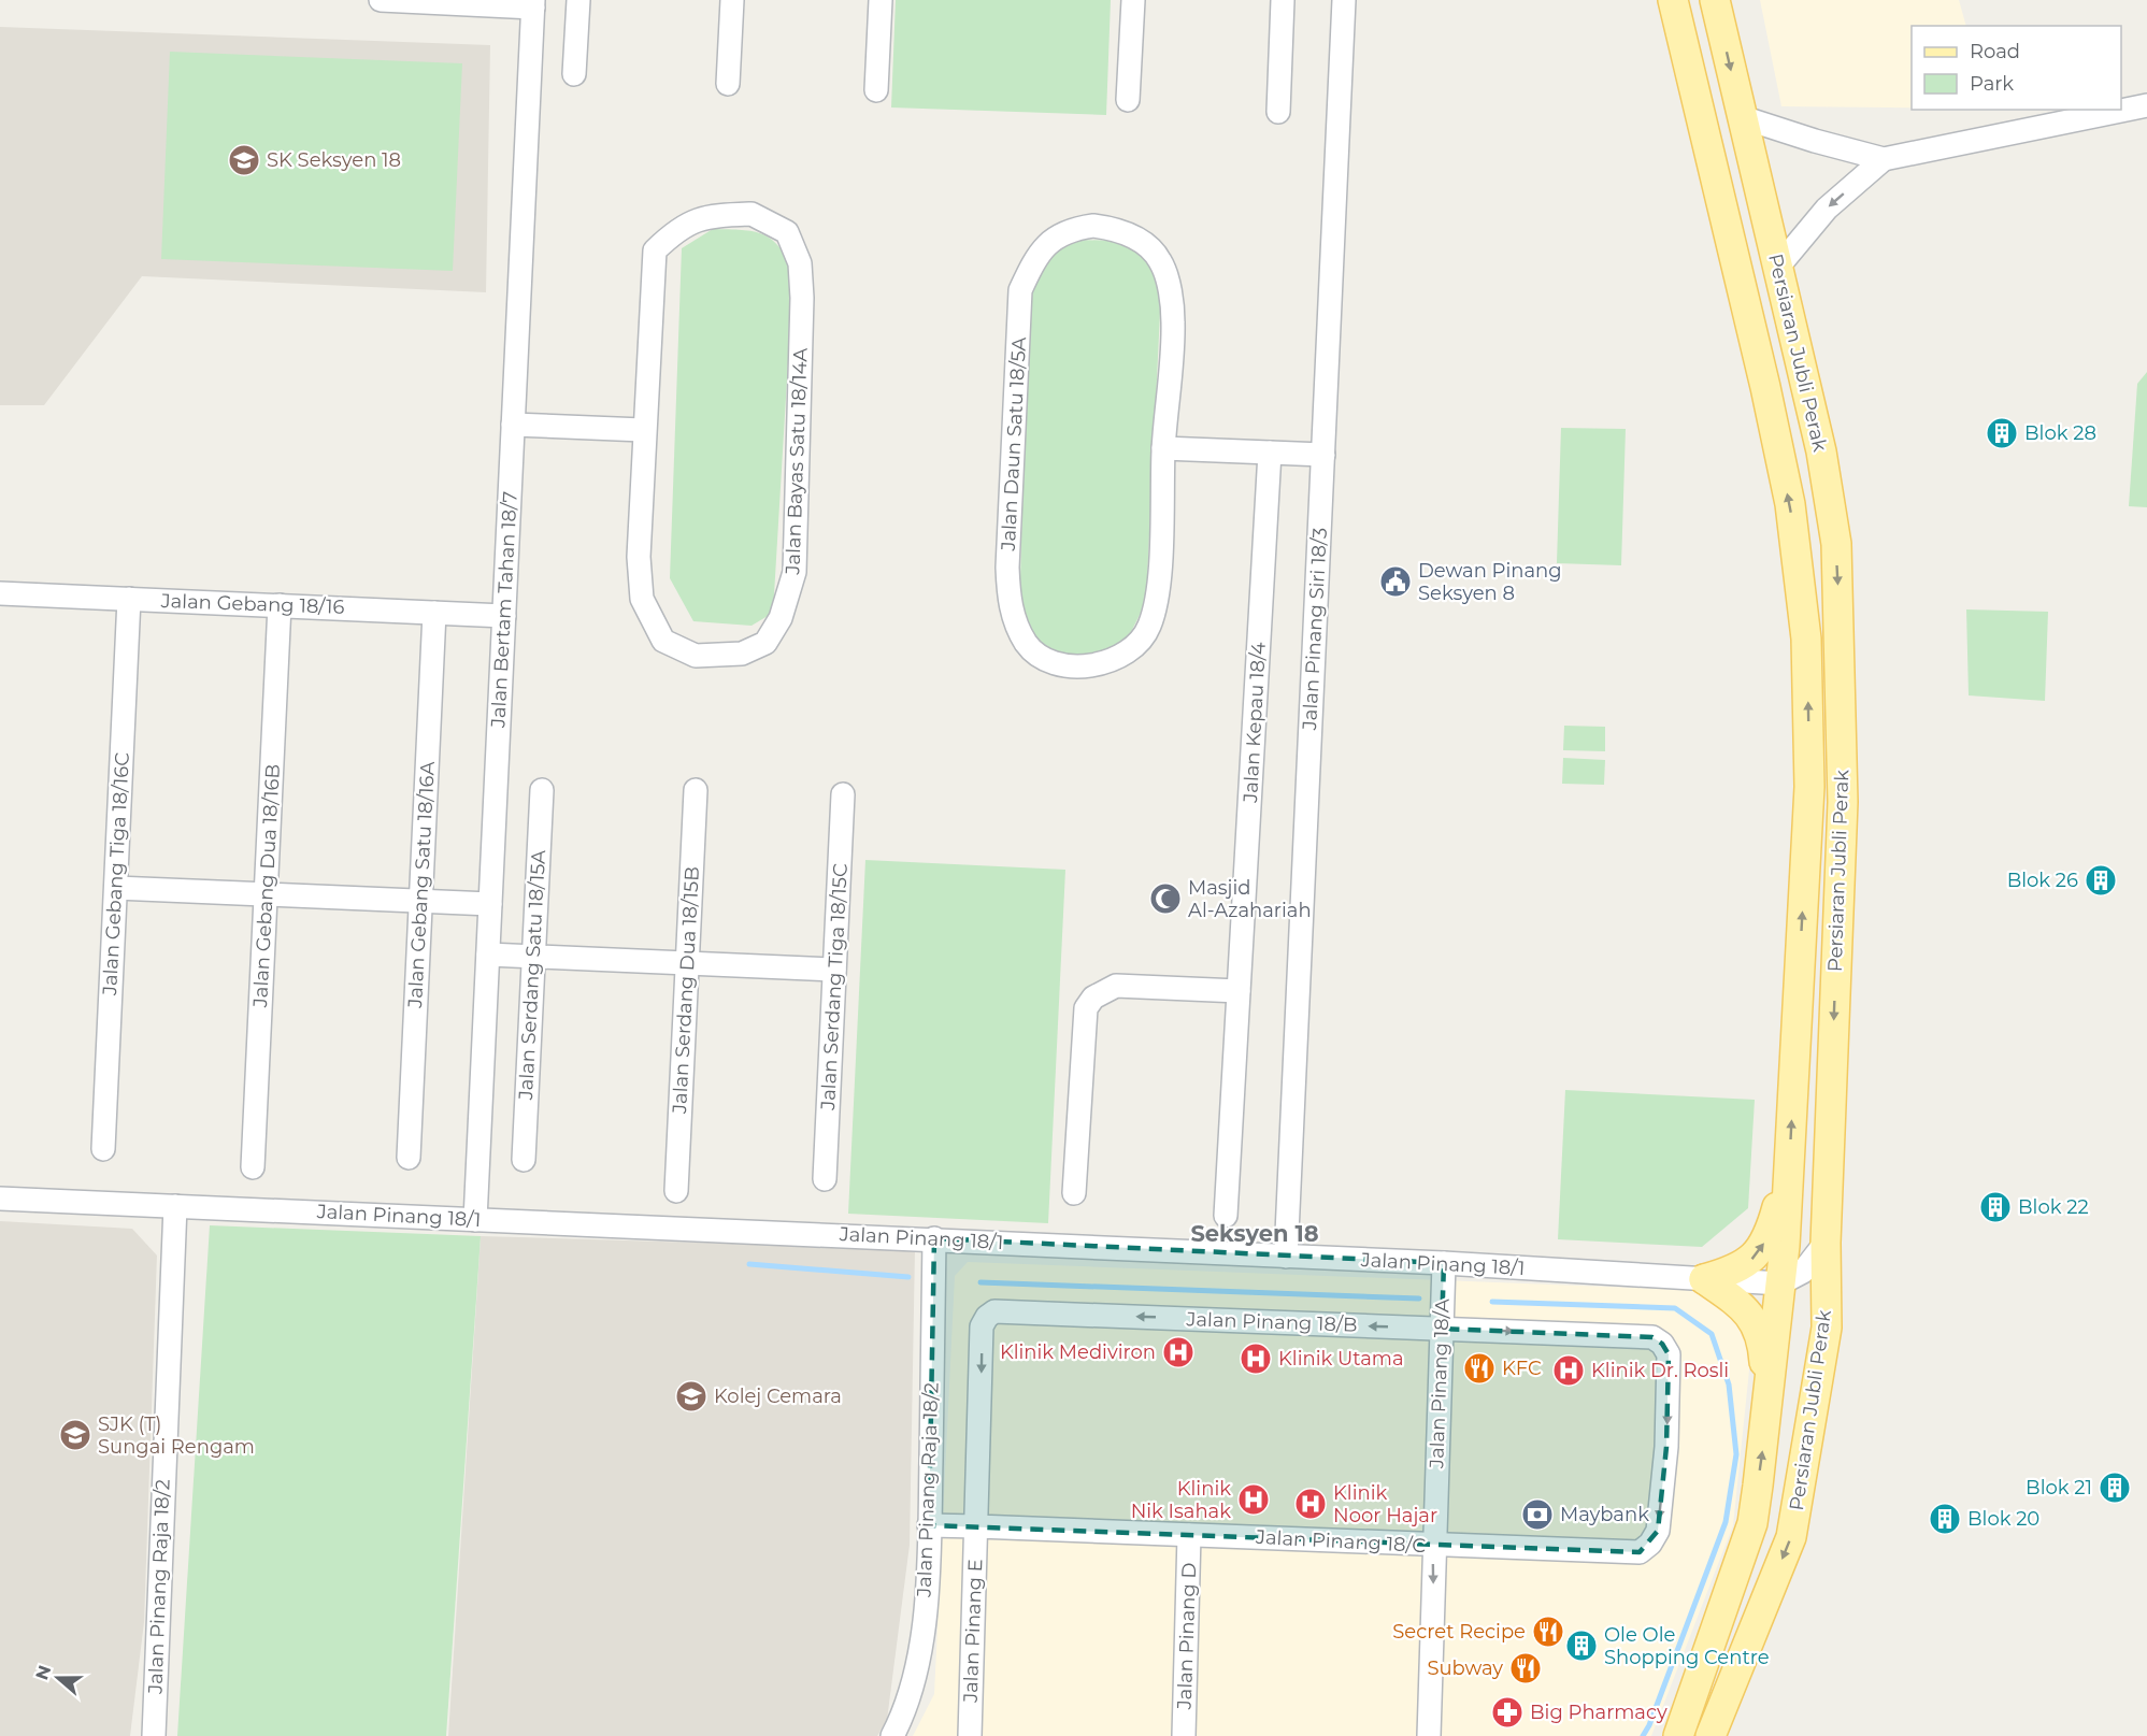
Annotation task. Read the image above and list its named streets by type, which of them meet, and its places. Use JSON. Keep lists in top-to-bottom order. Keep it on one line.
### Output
{"streets":{"main road":["Persiaran Jubli Perak"],"street":["Jalan Daun Satu 18/5A","Jalan Bayas Satu 18/14A","Jalan Gebang 18/16","Jalan Bertam Tahan 18/7","Jalan Pinang Siri 18/3","Jalan Kepau 18/4","Jalan Gebang Tiga 18/16C","Jalan Gebang Satu 18/16A","Jalan Gebang Dua 18/16B","Jalan Serdang Satu 18/15A","Jalan Serdang Tiga 18/15C","Jalan Serdang Dua 18/15B","Jalan Pinang 18/1","Jalan Pinang 18/B","Jalan Pinang 18/A","Jalan Pinang Raja 18/2","Jalan Pinang 18/C","Jalan Pinang E","Jalan Pinang D"]},"crossings":[["Persiaran Jubli Perak","Jalan Pinang 18/1"],["Jalan Gebang 18/16","Jalan Bertam Tahan 18/7"],["Jalan Gebang 18/16","Jalan Gebang Tiga 18/16C"],["Jalan Gebang 18/16","Jalan Gebang Satu 18/16A"],["Jalan Gebang 18/16","Jalan Gebang Dua 18/16B"],["Jalan Bertam Tahan 18/7","Jalan Pinang 18/1"],["Jalan Pinang Siri 18/3","Jalan Pinang 18/1"],["Jalan Pinang 18/1","Jalan Pinang 18/A"],["Jalan Pinang 18/1","Jalan Pinang Raja 18/2"],["Jalan Pinang 18/B","Jalan Pinang 18/A"],["Jalan Pinang 18/B","Jalan Pinang 18/C"],["Jalan Pinang 18/B","Jalan Pinang E"],["Jalan Pinang 18/A","Jalan Pinang 18/C"],["Jalan Pinang Raja 18/2","Jalan Pinang 18/C"],["Jalan Pinang 18/C","Jalan Pinang E"],["Jalan Pinang 18/C","Jalan Pinang D"]],"one_way":["Jalan Pinang 18/A"],"districts":["Seksyen 18"],"places":{"school or university":["SK Seksyen 18","Kolej Cemara","SJK (T) Sungai Rengam"],"building":["Blok 28","Blok 26","Blok 22","Blok 21","Blok 20","Ole Ole Shopping Centre"],"public building":["Dewan Pinang Seksyen 8"],"mosque":["Masjid Al-Azahariah"],"hospital":["Klinik Mediviron","Klinik Utama","Klinik Dr. Rosli","Klinik Nik Isahak","Klinik Noor Hajar"],"restaurant":["KFC","Secret Recipe","Subway"],"bank":["Maybank"],"pharmacy":["Big Pharmacy"]},"legend":["Road","Park"],"north":"left"}
